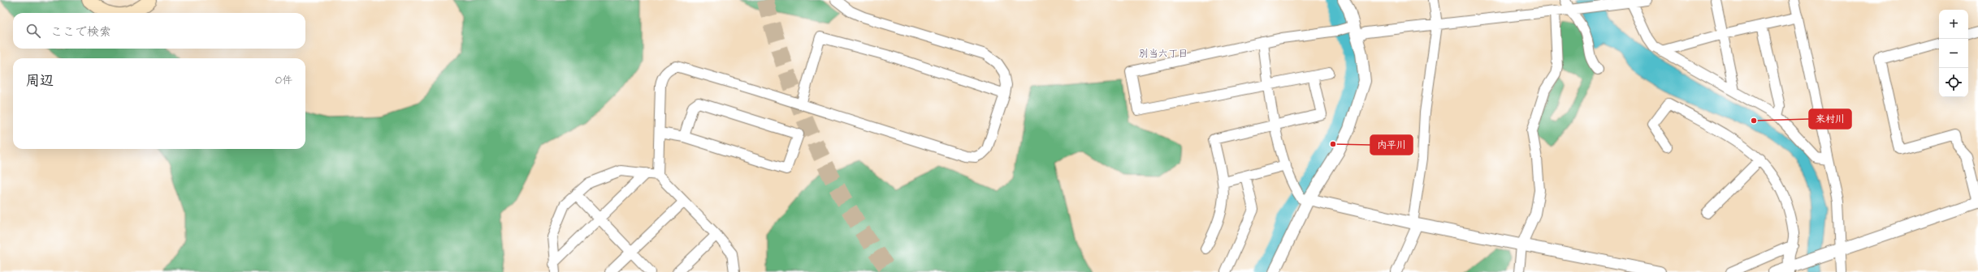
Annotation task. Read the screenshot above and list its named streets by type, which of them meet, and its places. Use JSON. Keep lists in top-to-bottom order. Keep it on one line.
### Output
{"districts":["別当六丁目"],"places":["来村川","内平川"],"page":{"map_buttons":["+","−"],"search":"ここで検索","heading":["周辺","0件"]}}
